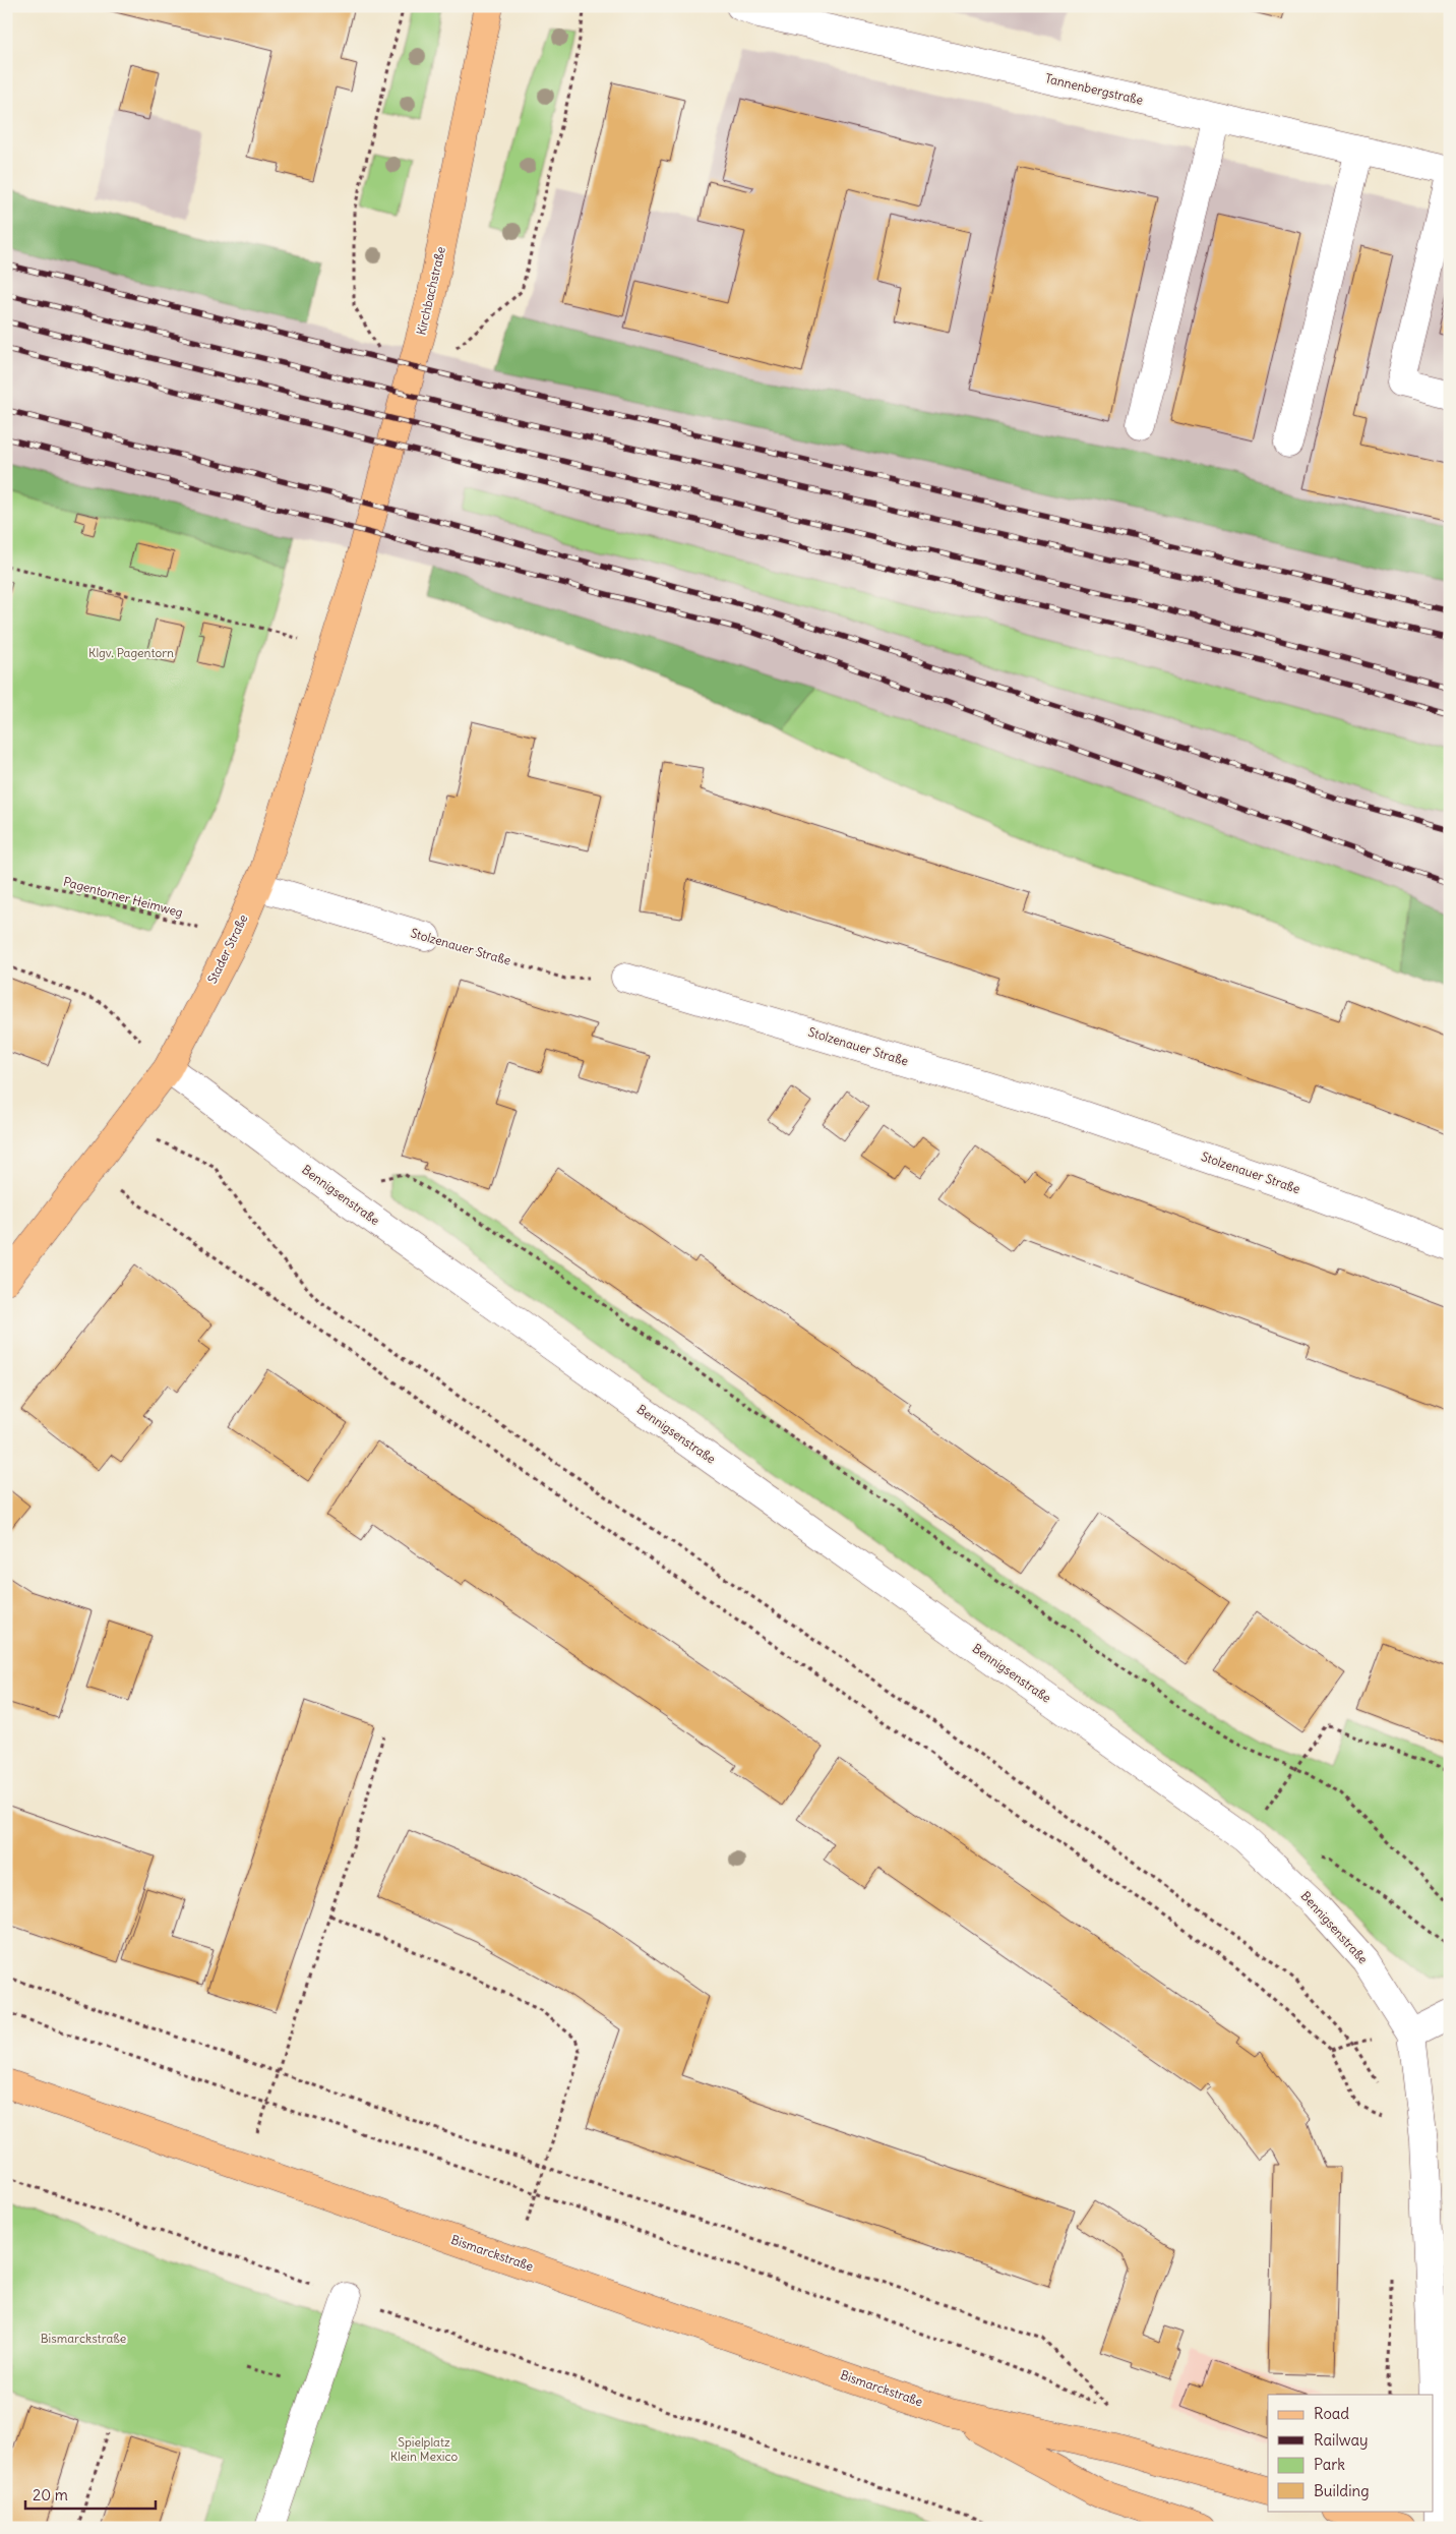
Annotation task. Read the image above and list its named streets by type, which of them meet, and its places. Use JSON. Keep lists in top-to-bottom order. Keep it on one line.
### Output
{"streets":{"main road":["Kirchbachstraße","Stader Straße","Bismarckstraße"],"street":["Tannenbergstraße","Stolzenauer Straße","Bennigsenstraße"],"path":["Pagentorner Heimweg"]},"crossings":[["Kirchbachstraße","Stader Straße"],["Pagentorner Heimweg","Stader Straße"],["Stolzenauer Straße","Stader Straße"],["Stader Straße","Bennigsenstraße"]],"parks":["Klgv. Pagentorn","Bismarckstraße","Spielplatz Klein Mexico"],"legend":["Road","Railway","Park","Building"],"scale_bar":"20 m"}
